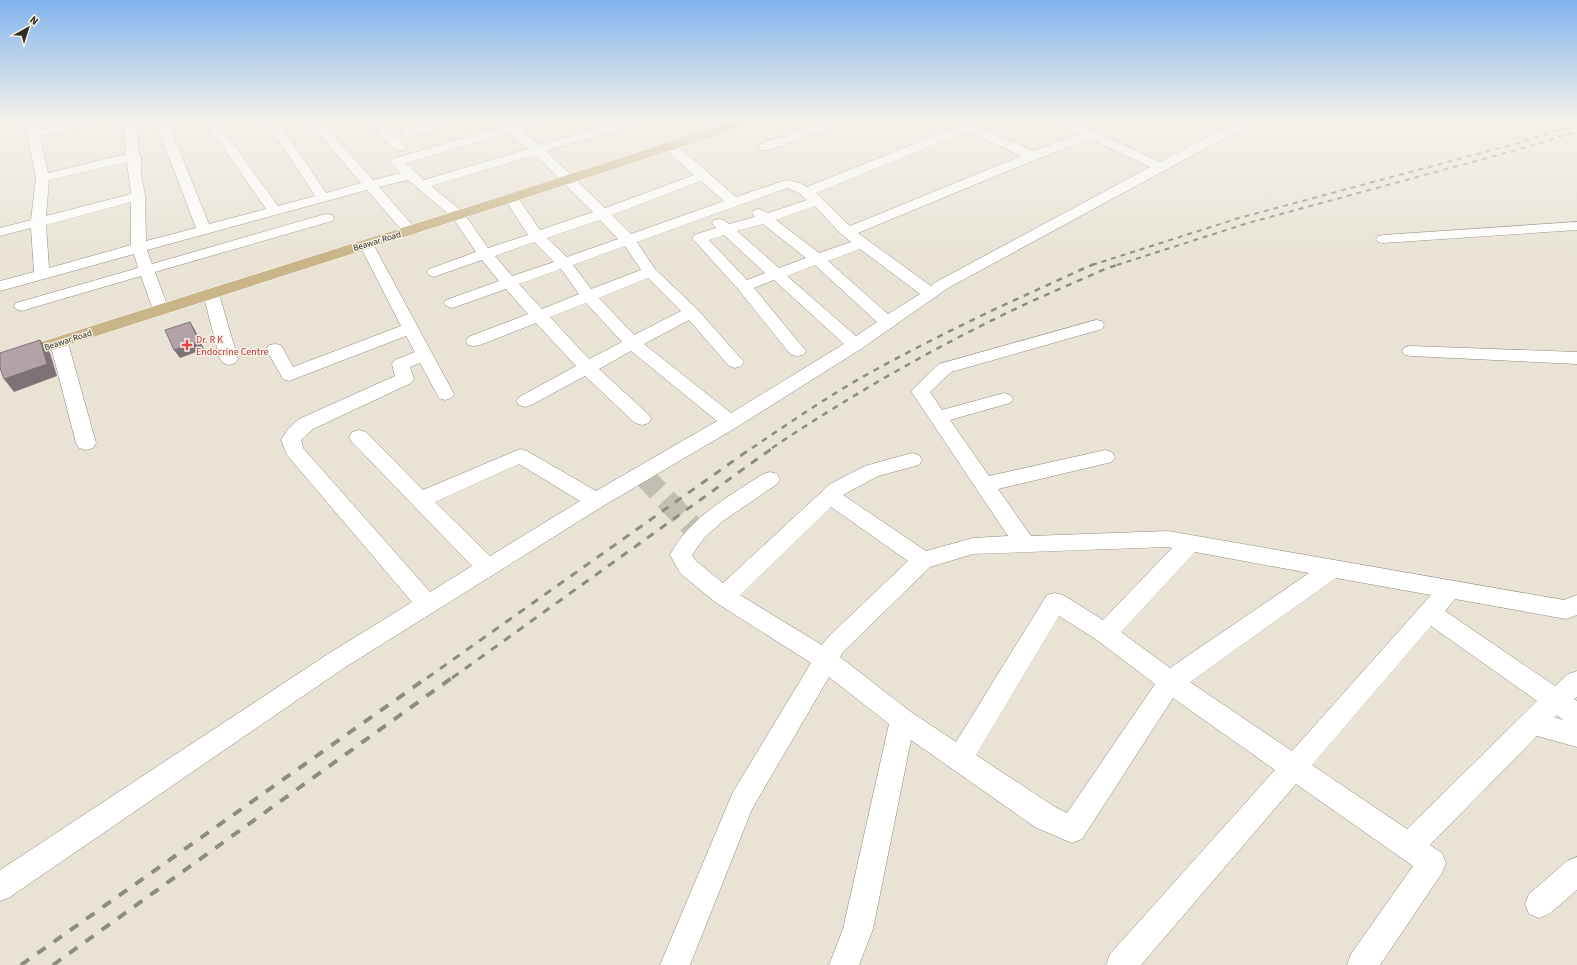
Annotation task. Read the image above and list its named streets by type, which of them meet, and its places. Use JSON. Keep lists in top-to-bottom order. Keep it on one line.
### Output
{"streets":{"main road":["Beawar Road"]},"places":{"health":["Dr. R K Endocrine Centre"]},"north":"top right"}
